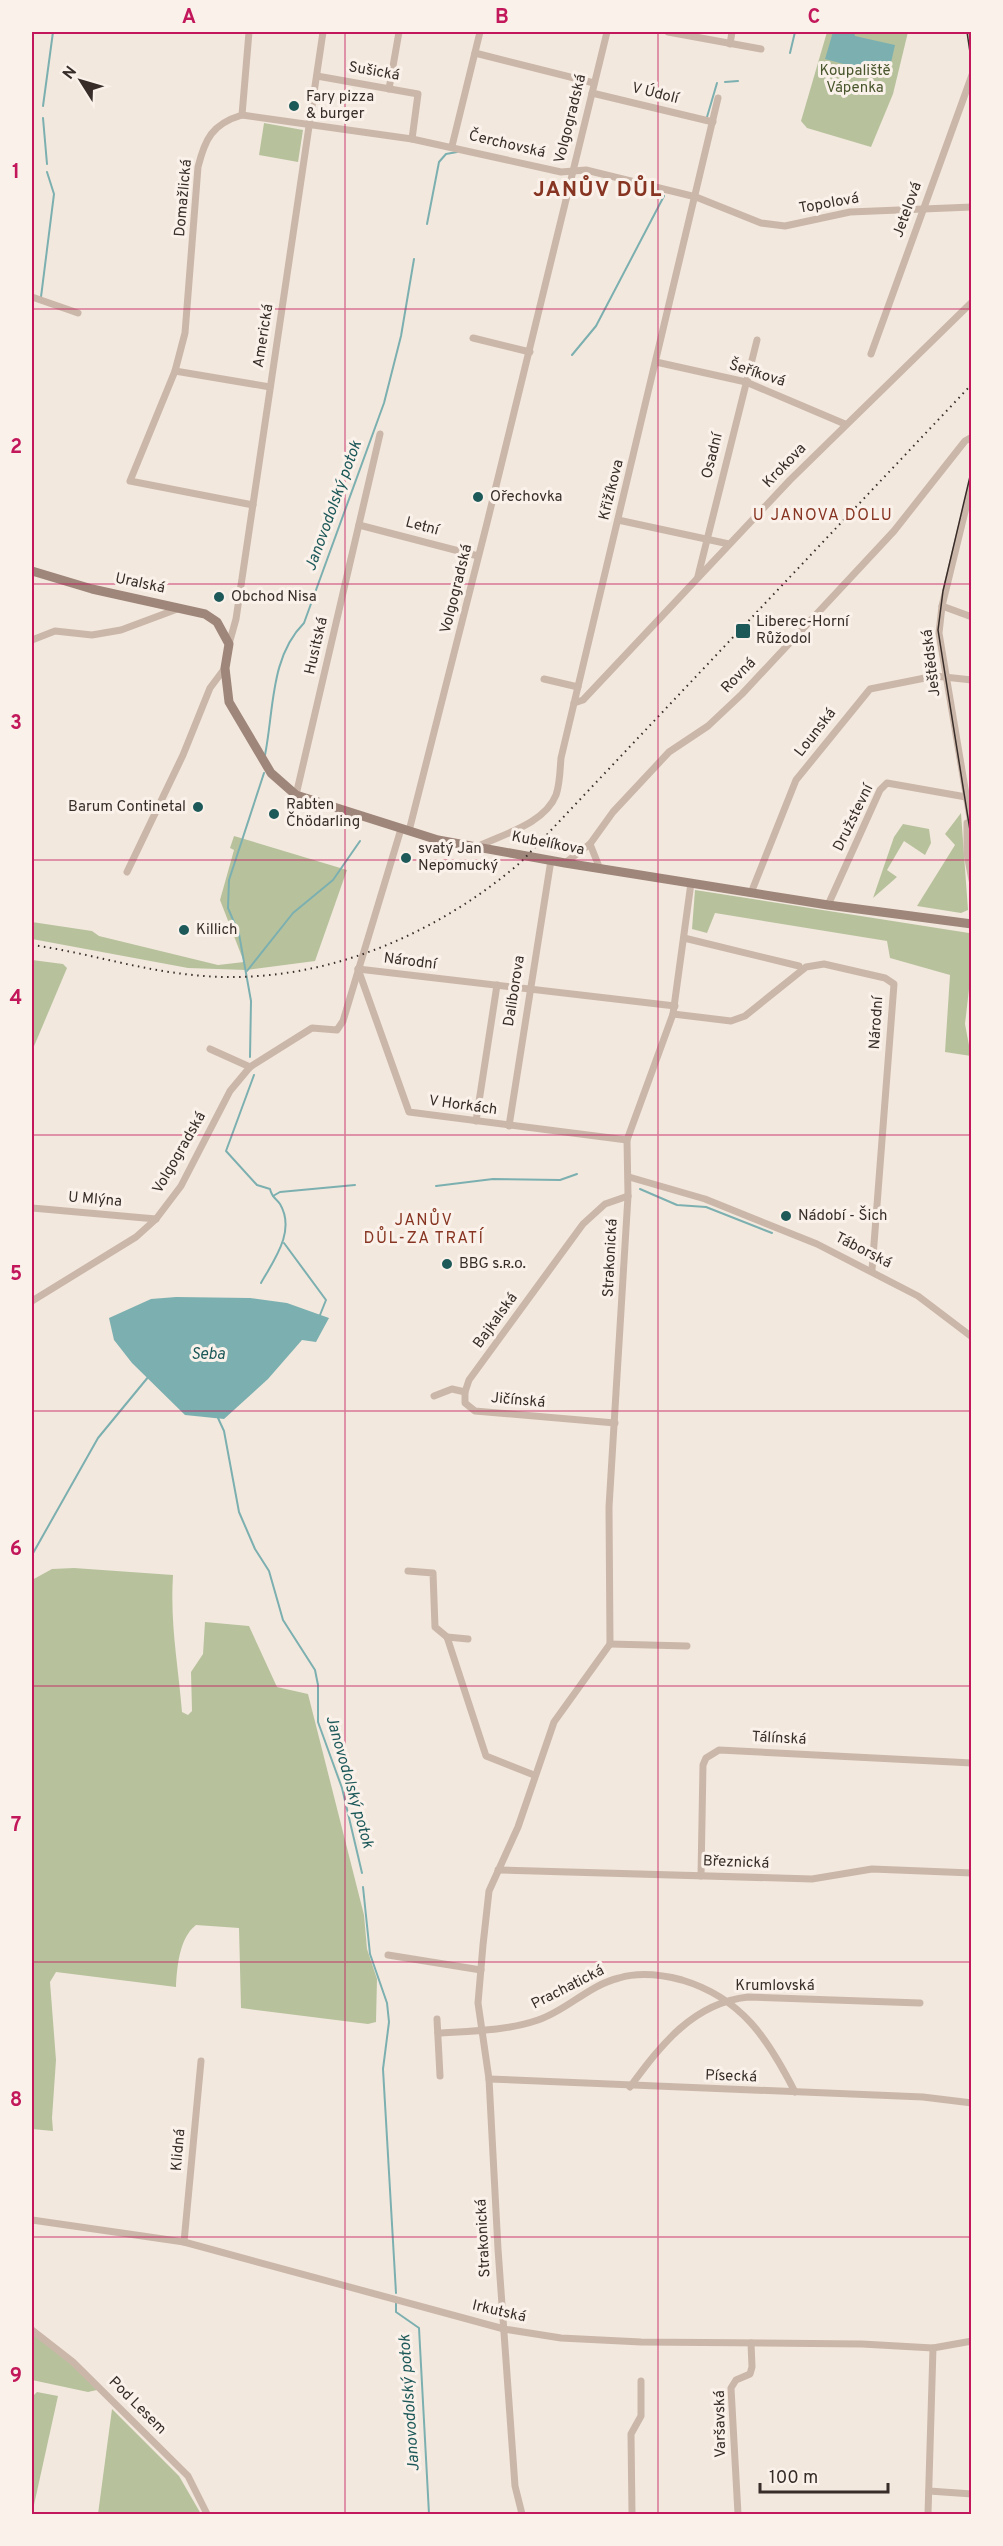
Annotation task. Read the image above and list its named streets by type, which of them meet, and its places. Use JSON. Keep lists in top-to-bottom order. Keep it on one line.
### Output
{"streets":{"street":["Sušická","V Údolí","Volgogradská","Čerchovská","Domažlická","Topolová","Jetelová","Americká","Šeříková","Osadní","Krokova","Křižíkova","Letní","Uralská","Husitská","Ještědská","Rovná","Lounská","Družstevní","Kubelíkova","Národní","Daliborova","V Horkách","U Mlýna","Táborská","Strakonická","Bajkalská","Jičínská","Tálínská","Březnická","Krumlovská","Prachatická","Písecká","Klidná","Irkutská","Pod Lesem","Varšavská"]},"crossings":[["Sušická","Čerchovská"],["Sušická","Americká"],["V Údolí","Volgogradská"],["V Údolí","Křižíkova"],["Volgogradská","Čerchovská"],["Volgogradská","Letní"],["Volgogradská","Kubelíkova"],["Volgogradská","Národní"],["Volgogradská","V Horkách"],["Volgogradská","U Mlýna"],["Čerchovská","Topolová"],["Čerchovská","Americká"],["Čerchovská","Křižíkova"],["Domažlická","Americká"],["Topolová","Jetelová"],["Topolová","Křižíkova"],["Americká","Uralská"],["Americká","Kubelíkova"],["Šeříková","Osadní"],["Šeříková","Krokova"],["Šeříková","Křižíkova"],["Osadní","Krokova"],["Krokova","Křižíkova"],["Křižíkova","Kubelíkova"],["Letní","Husitská"],["Uralská","Kubelíkova"],["Husitská","Kubelíkova"],["Ještědská","Lounská"],["Ještědská","Družstevní"],["Rovná","Kubelíkova"],["Lounská","Kubelíkova"],["Družstevní","Kubelíkova"],["Kubelíkova","Daliborova"],["Kubelíkova","Strakonická"],["Národní","Daliborova"],["Národní","V Horkách"],["Národní","Táborská"],["Národní","Strakonická"],["Daliborova","V Horkách"],["V Horkách","Strakonická"],["Táborská","Strakonická"],["Strakonická","Bajkalská"],["Strakonická","Jičínská"],["Strakonická","Březnická"],["Strakonická","Prachatická"],["Strakonická","Písecká"],["Strakonická","Irkutská"],["Bajkalská","Jičínská"],["Tálínská","Březnická"],["Krumlovská","Prachatická"],["Krumlovská","Písecká"],["Prachatická","Písecká"],["Klidná","Irkutská"],["Irkutská","Varšavská"]],"districts":["JANŮV DŮL","U JANOVA DOLU","JANŮV DŮL-ZA TRATÍ"],"water":["Janovodolský potok","Seba"],"parks":["Koupaliště Vápenka"],"places":{"other":["Fary pizza & burger","Ořechovka","Obchod Nisa","Barum Continetal","Rabten Čhödarling","svatý Jan Nepomucký","Killich","Nádobí - Šich","BBG s.ʀ.ᴏ."],"transit":["Liberec-Horní Růžodol"]},"scale_bar":"100 m","north":"top left","grid":{"columns":["A","B","C"],"rows":["1","2","3","4","5","6","7","8","9"]}}
